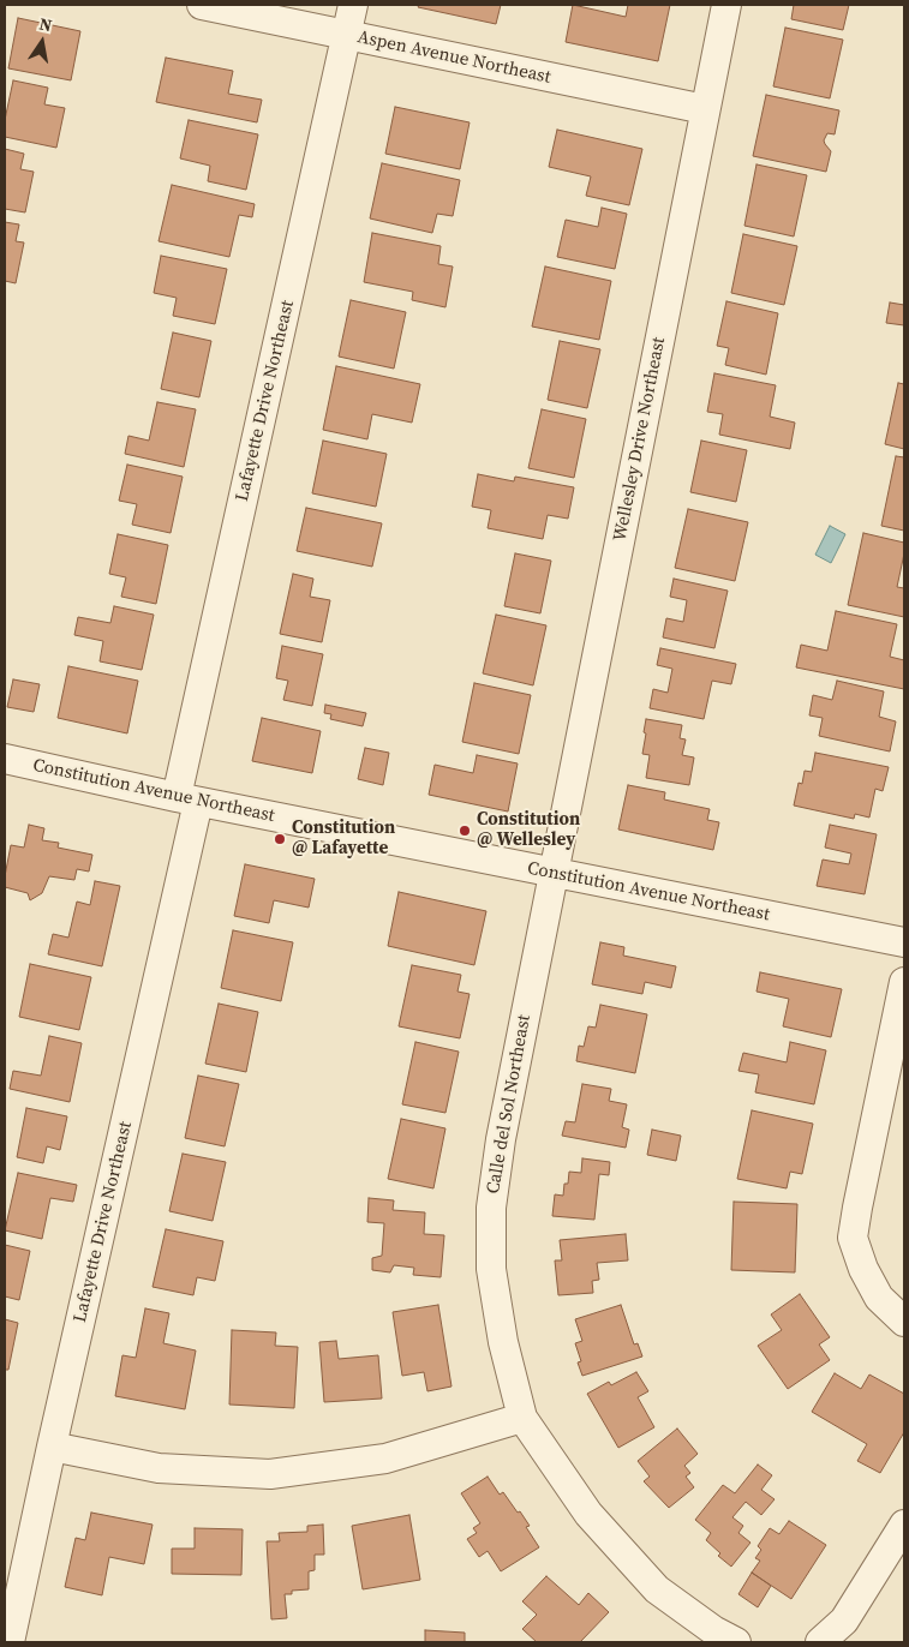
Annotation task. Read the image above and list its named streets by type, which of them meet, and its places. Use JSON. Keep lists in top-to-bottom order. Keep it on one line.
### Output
{"streets":{"street":["Aspen Avenue Northeast","Lafayette Drive Northeast","Wellesley Drive Northeast","Constitution Avenue Northeast","Calle del Sol Northeast"]},"crossings":[["Aspen Avenue Northeast","Lafayette Drive Northeast"],["Aspen Avenue Northeast","Wellesley Drive Northeast"],["Lafayette Drive Northeast","Constitution Avenue Northeast"],["Wellesley Drive Northeast","Constitution Avenue Northeast"],["Wellesley Drive Northeast","Calle del Sol Northeast"],["Constitution Avenue Northeast","Calle del Sol Northeast"]],"places":["Constitution @ Wellesley","Constitution @ Lafayette"],"north":"top"}
